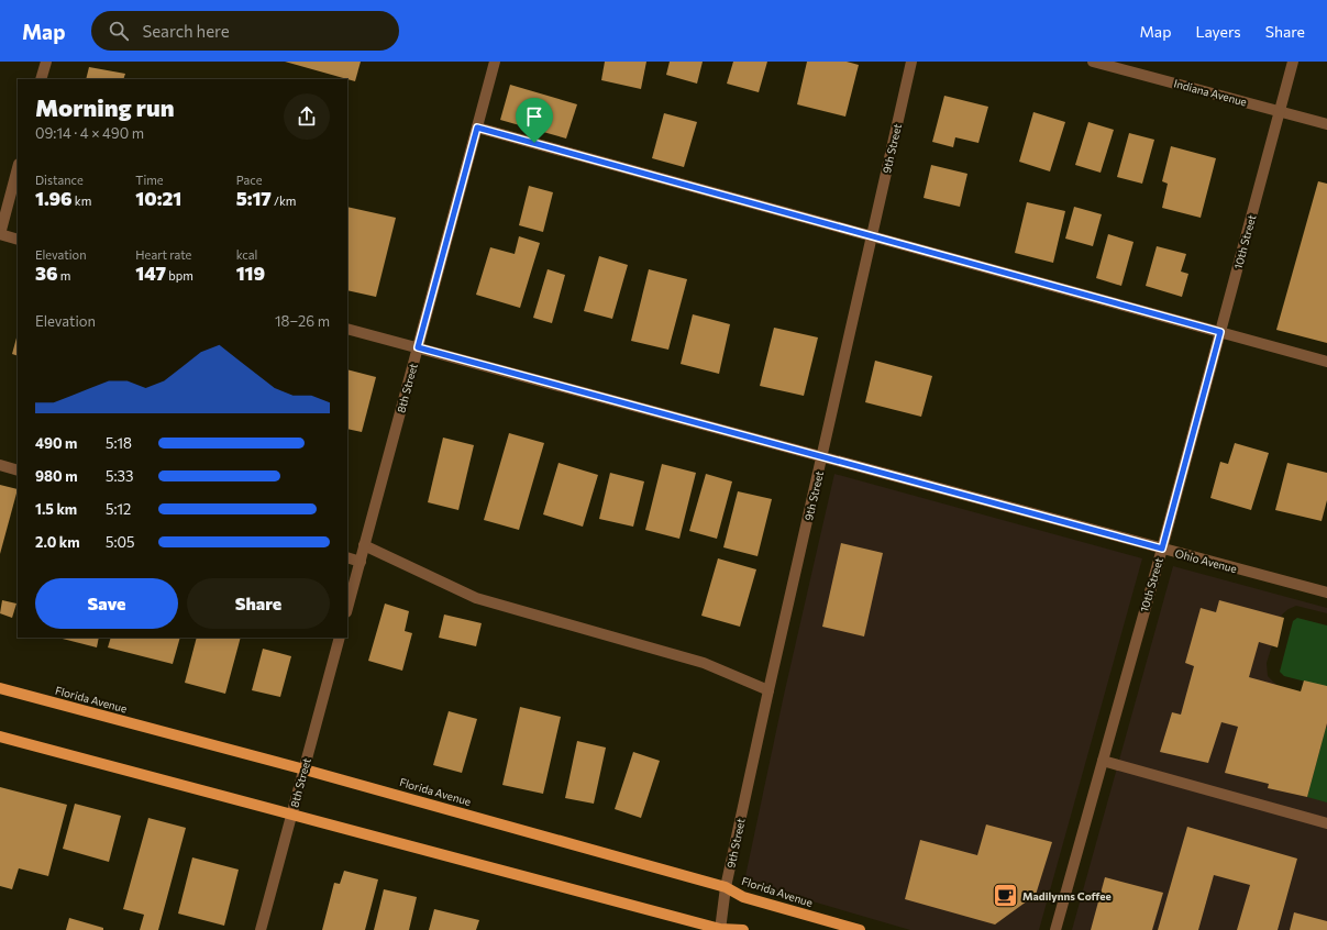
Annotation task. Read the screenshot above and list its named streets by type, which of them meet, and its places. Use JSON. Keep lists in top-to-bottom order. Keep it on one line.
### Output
{"streets":{"main road":["Florida Avenue"],"street":["Indiana Avenue","9th Street","10th Street","8th Street","Ohio Avenue"]},"crossings":[["Indiana Avenue","10th Street"],["9th Street","Ohio Avenue"],["9th Street","Florida Avenue"],["10th Street","Ohio Avenue"],["8th Street","Ohio Avenue"],["8th Street","Florida Avenue"]],"places":{"cafe":["Madilynns Coffee"]},"page":{"header":"Map","search":"Search here","nav":["Map","Layers","Share"],"heading":["Morning run","09:14 · 4 × 490 m"],"stats":[["Distance","1.96 km"],["Time","10:21"],["Pace","5:17 /km"],["Elevation","36 m"],["Heart rate","147 bpm"],["kcal","119"]],"chart":["Elevation","18–26 m"],"list":[{"name":"490 m","note":"5:18"},{"name":"980 m","note":"5:33"},{"name":"1.5 km","note":"5:12"},{"name":"2.0 km","note":"5:05"}],"buttons":["Save","Share"]}}
